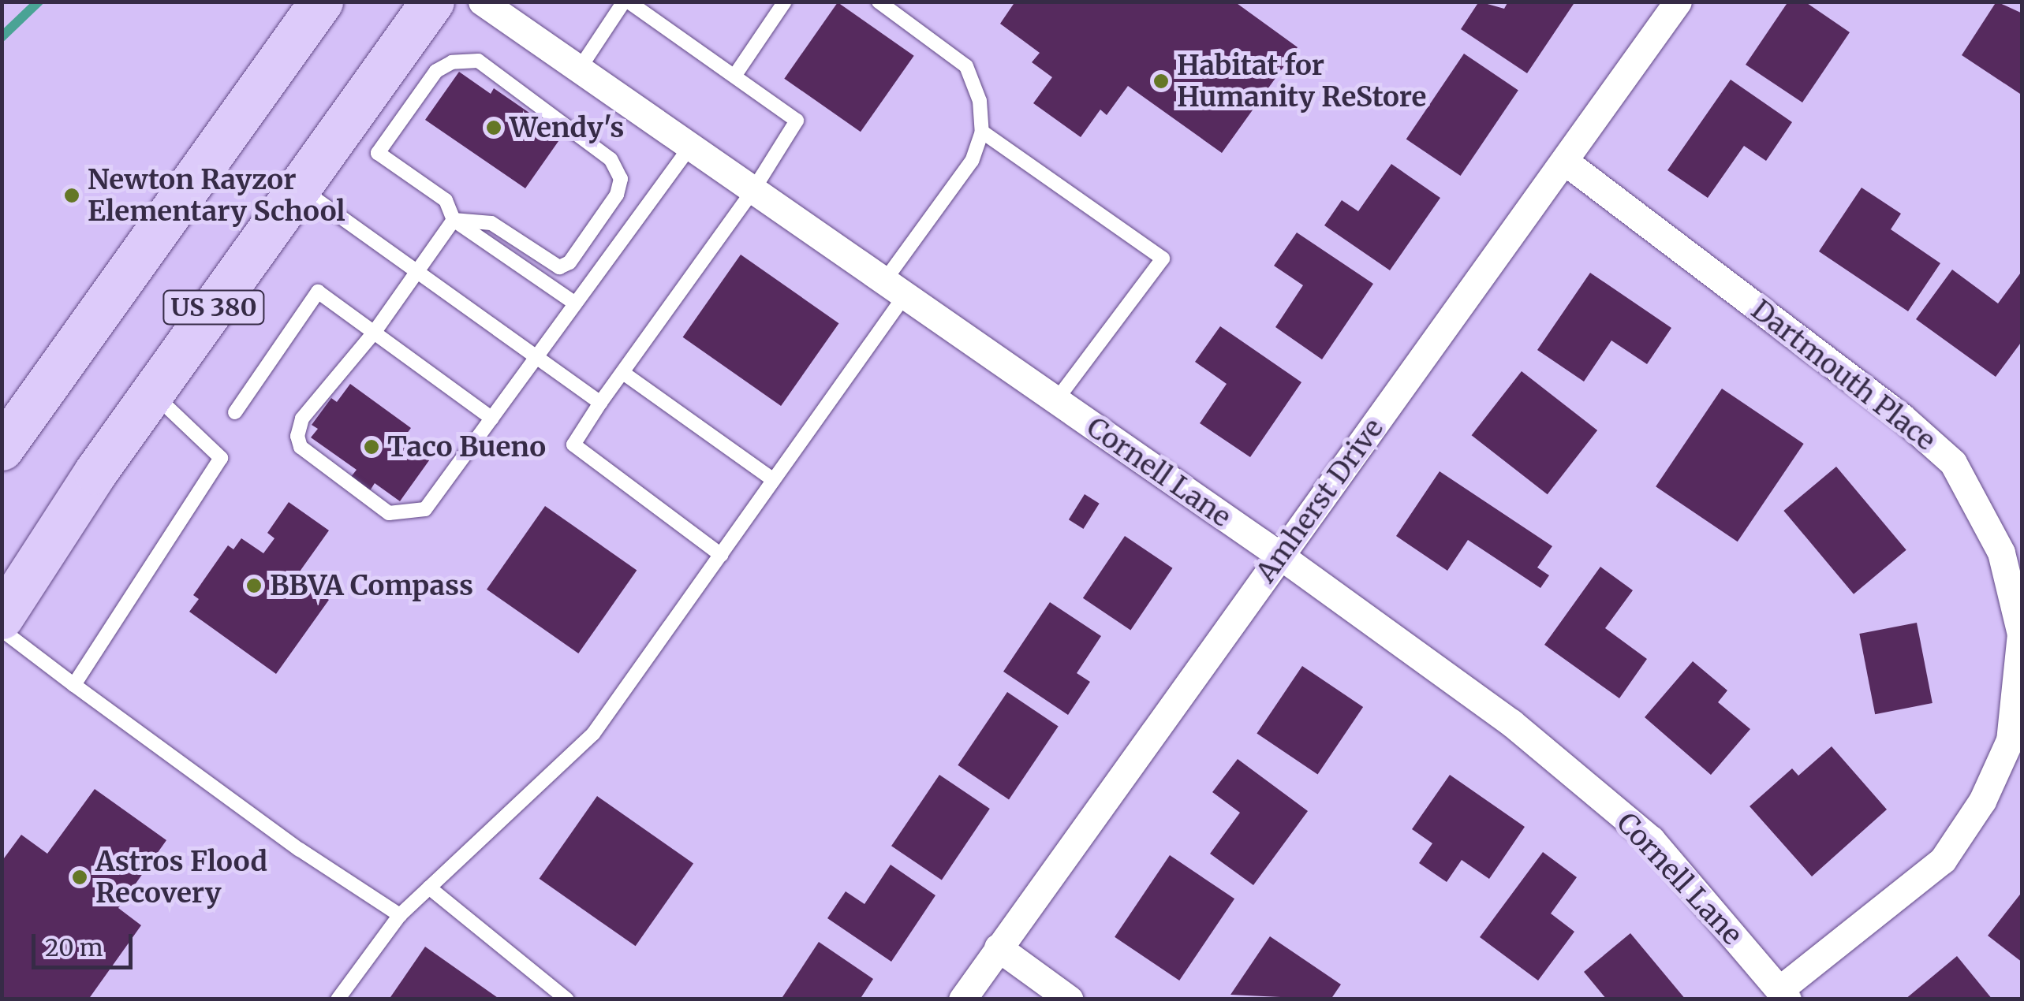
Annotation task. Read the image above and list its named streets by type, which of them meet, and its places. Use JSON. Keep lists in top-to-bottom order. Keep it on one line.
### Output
{"streets":{"main road":["US 380"],"street":["Dartmouth Place","Cornell Lane","Amherst Drive"]},"crossings":[["Dartmouth Place","Cornell Lane"],["Dartmouth Place","Amherst Drive"],["Cornell Lane","Amherst Drive"]],"places":["Habitat for Humanity ReStore","Wendy's","Newton Rayzor Elementary School","Taco Bueno","BBVA Compass","Astros Flood Recovery"],"scale_bar":"20 m"}
